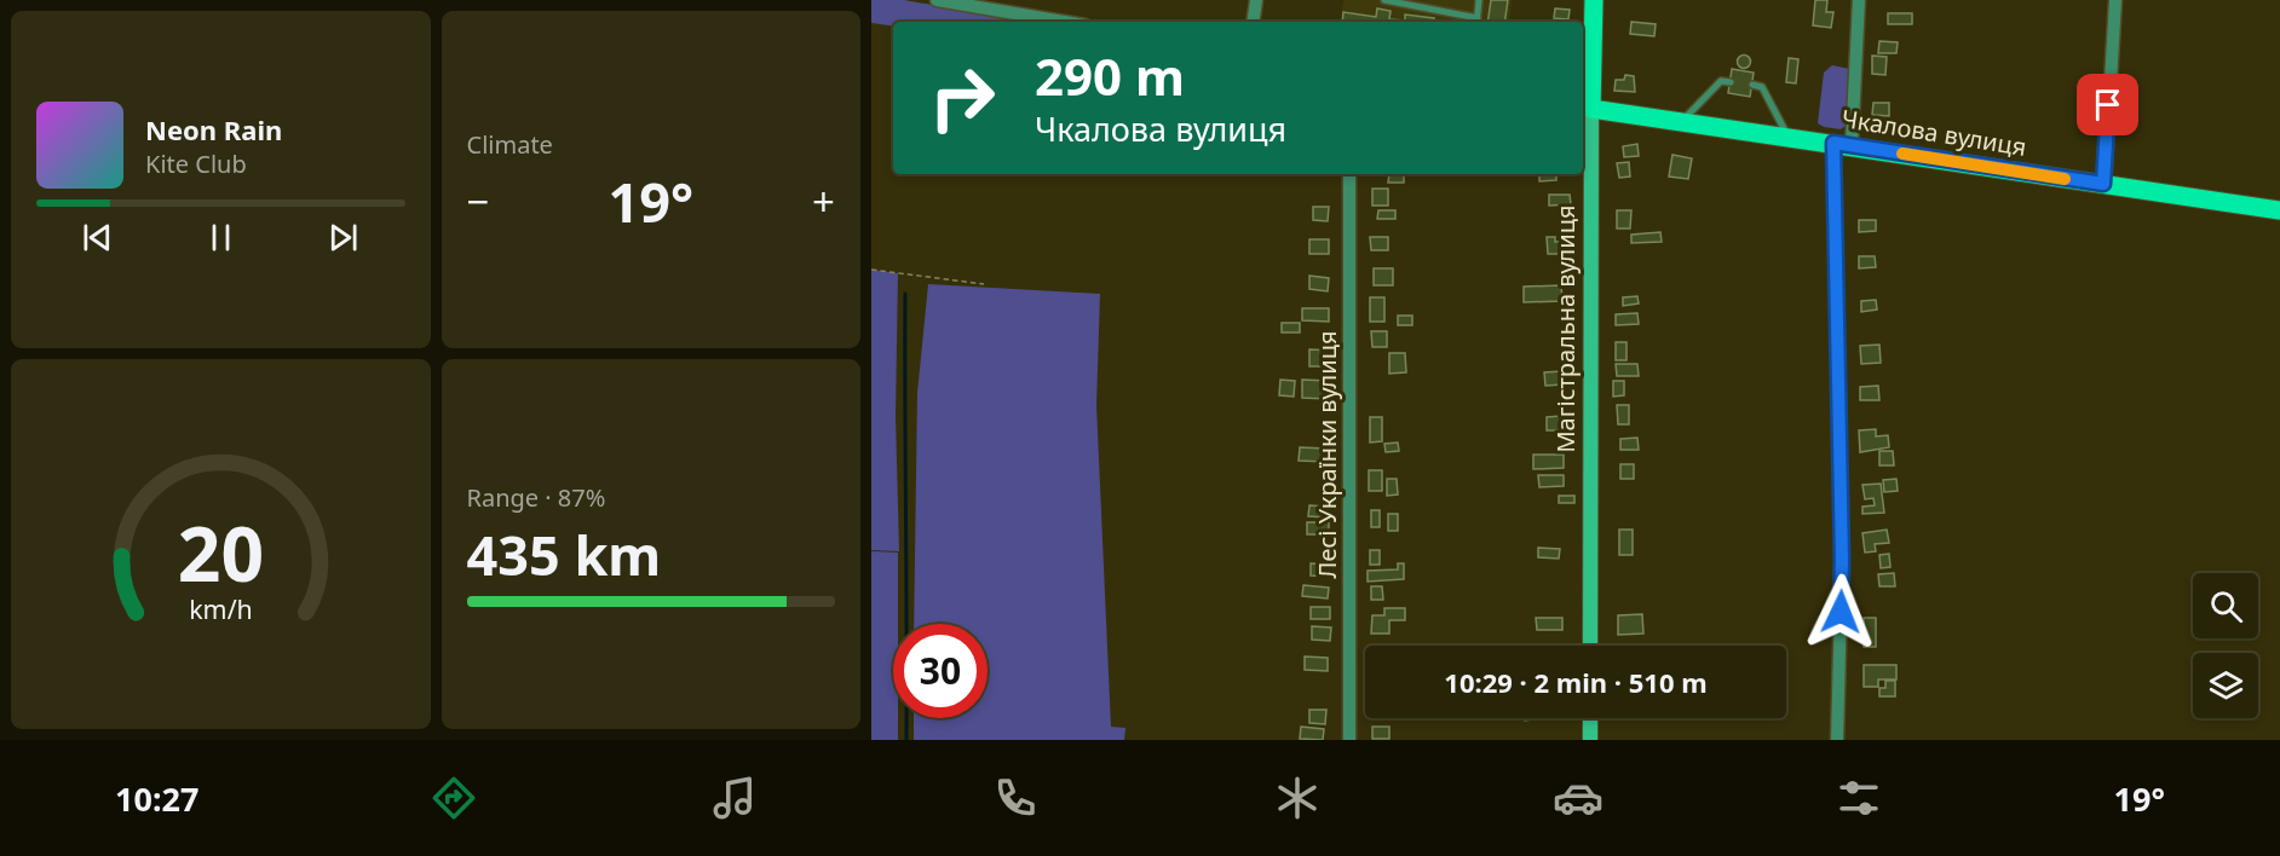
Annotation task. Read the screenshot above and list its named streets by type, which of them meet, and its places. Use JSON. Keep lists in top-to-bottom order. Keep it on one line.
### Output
{"streets":{"main road":["Чкалова вулиця","Магістральна вулиця"],"street":["Лесі Українки вулиця"]},"crossings":[["Чкалова вулиця","Магістральна вулиця"]],"page":{"tile":["Climate",["Range · 87%","435 km"]],"turn":["290 m","Чкалова вулиця"],"song":["Neon Rain","Kite Club"],"heat":["−","19°","+"],"limit":"30","trip":"10:29 · 2 min · 510 m","tabs":["10:27","19°"],"gauge":["20","km/h"]}}
